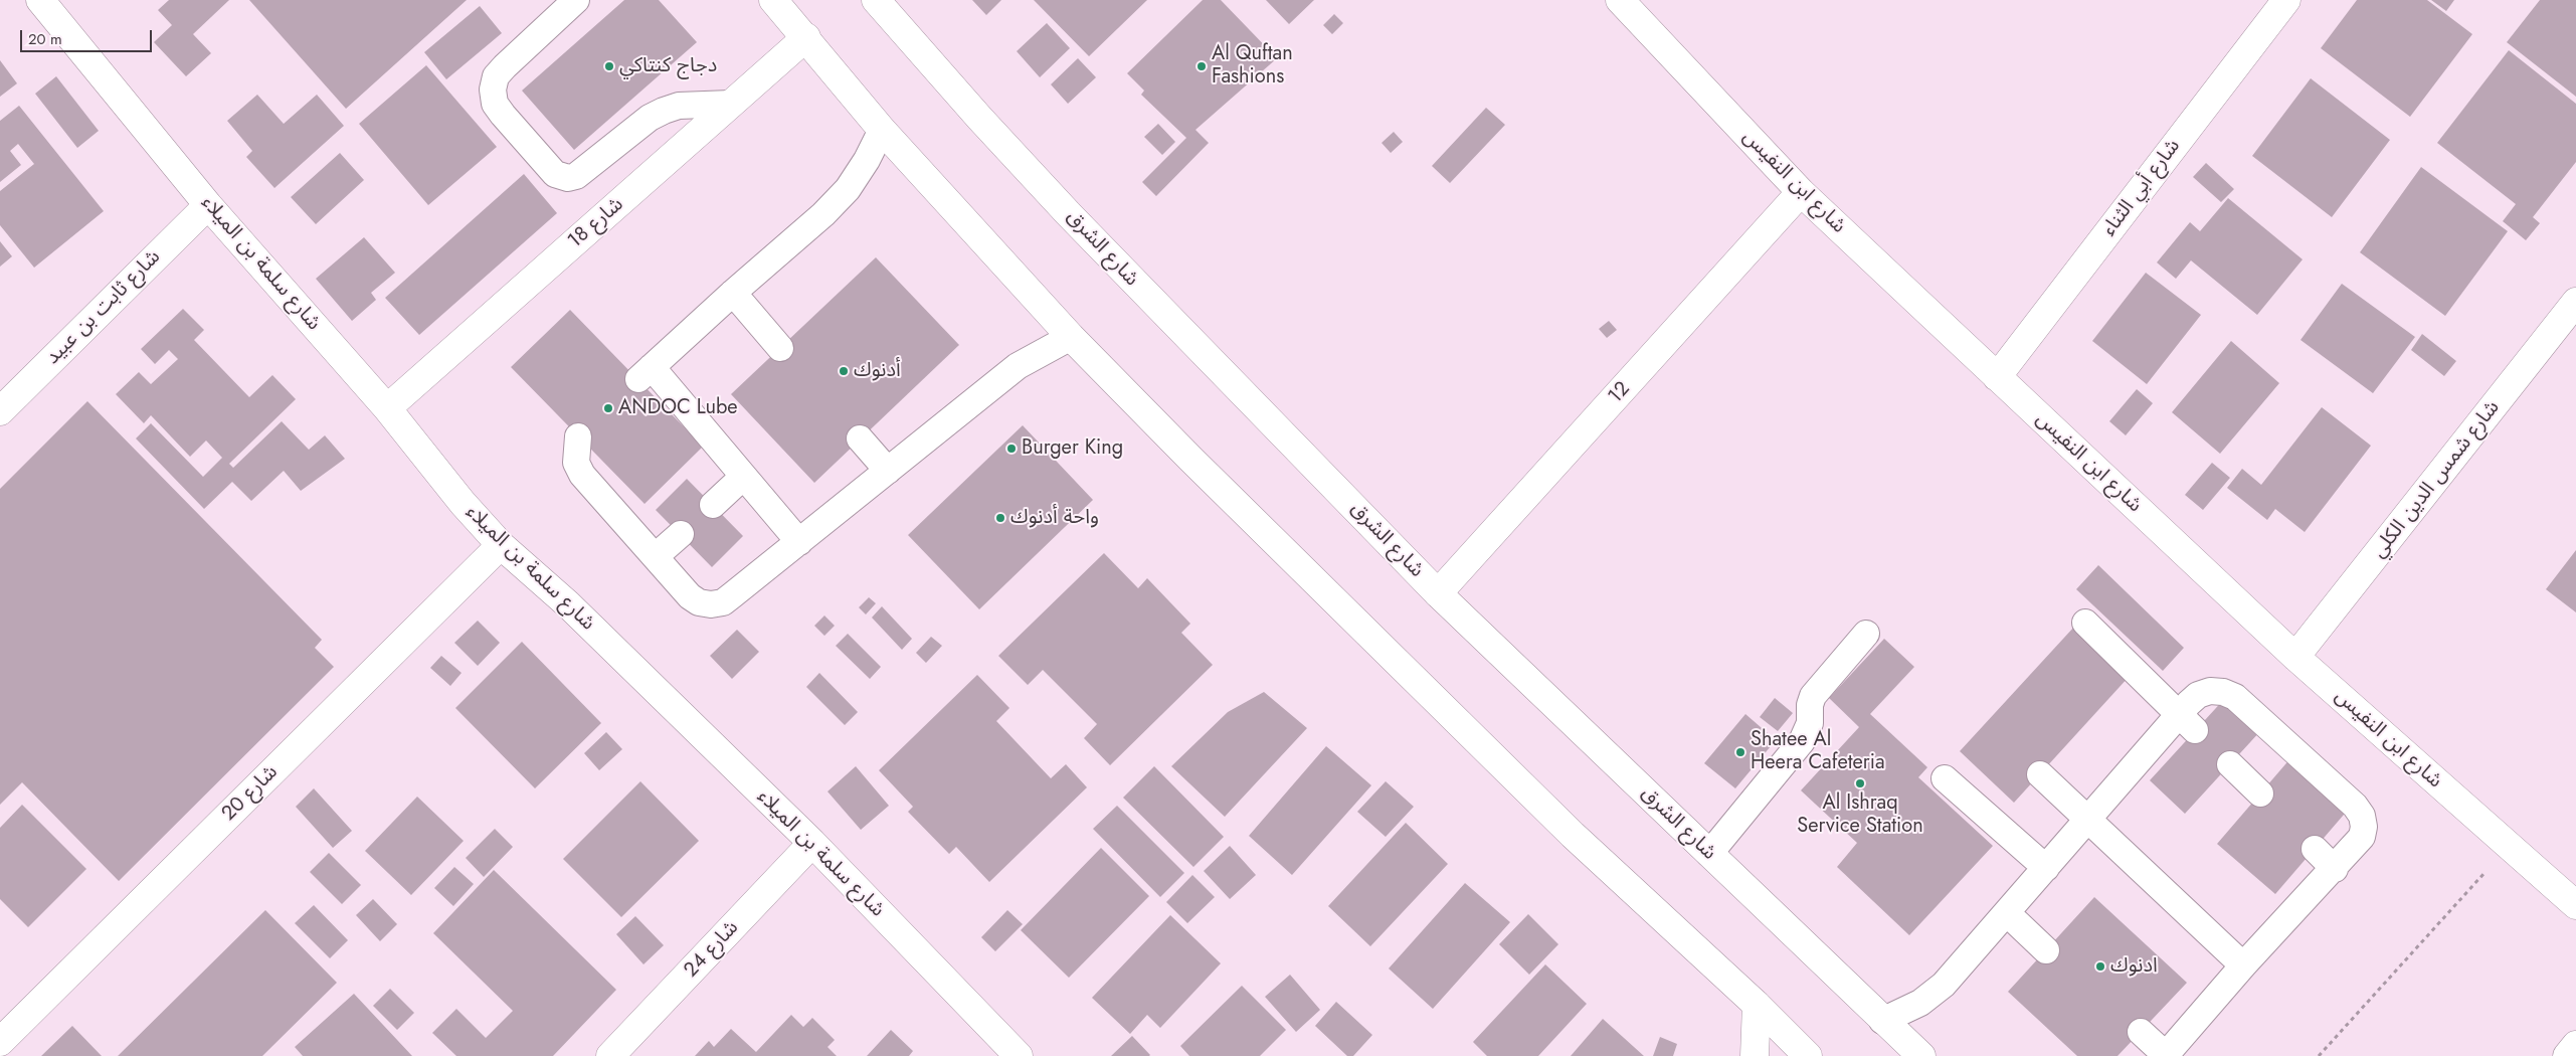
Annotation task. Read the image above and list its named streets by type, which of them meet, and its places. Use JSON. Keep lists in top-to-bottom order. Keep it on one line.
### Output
{"streets":{"street":["شارع ابن النفيس","شارع أبي الثناء","شارع 18","شارع الشرق","شارع سلمة بن الميلاء","شارع ثابت بن عبيد","12","شارع شمس الدين الكلي","شارع 20","شارع 24"]},"crossings":[["شارع ابن النفيس","شارع أبي الثناء"],["شارع ابن النفيس","12"],["شارع ابن النفيس","شارع شمس الدين الكلي"],["شارع 18","شارع سلمة بن الميلاء"],["شارع الشرق","12"],["شارع سلمة بن الميلاء","شارع ثابت بن عبيد"],["شارع سلمة بن الميلاء","شارع 20"],["شارع سلمة بن الميلاء","شارع 24"]],"places":["دجاج كنتاكي","Al Quftan Fashions","أدنوك","ANDOC Lube","Burger King","واحة أدنوك","Shatee Al Heera Cafeteria","Al Ishraq Service Station","ادنوك"],"scale_bar":"20 m"}
